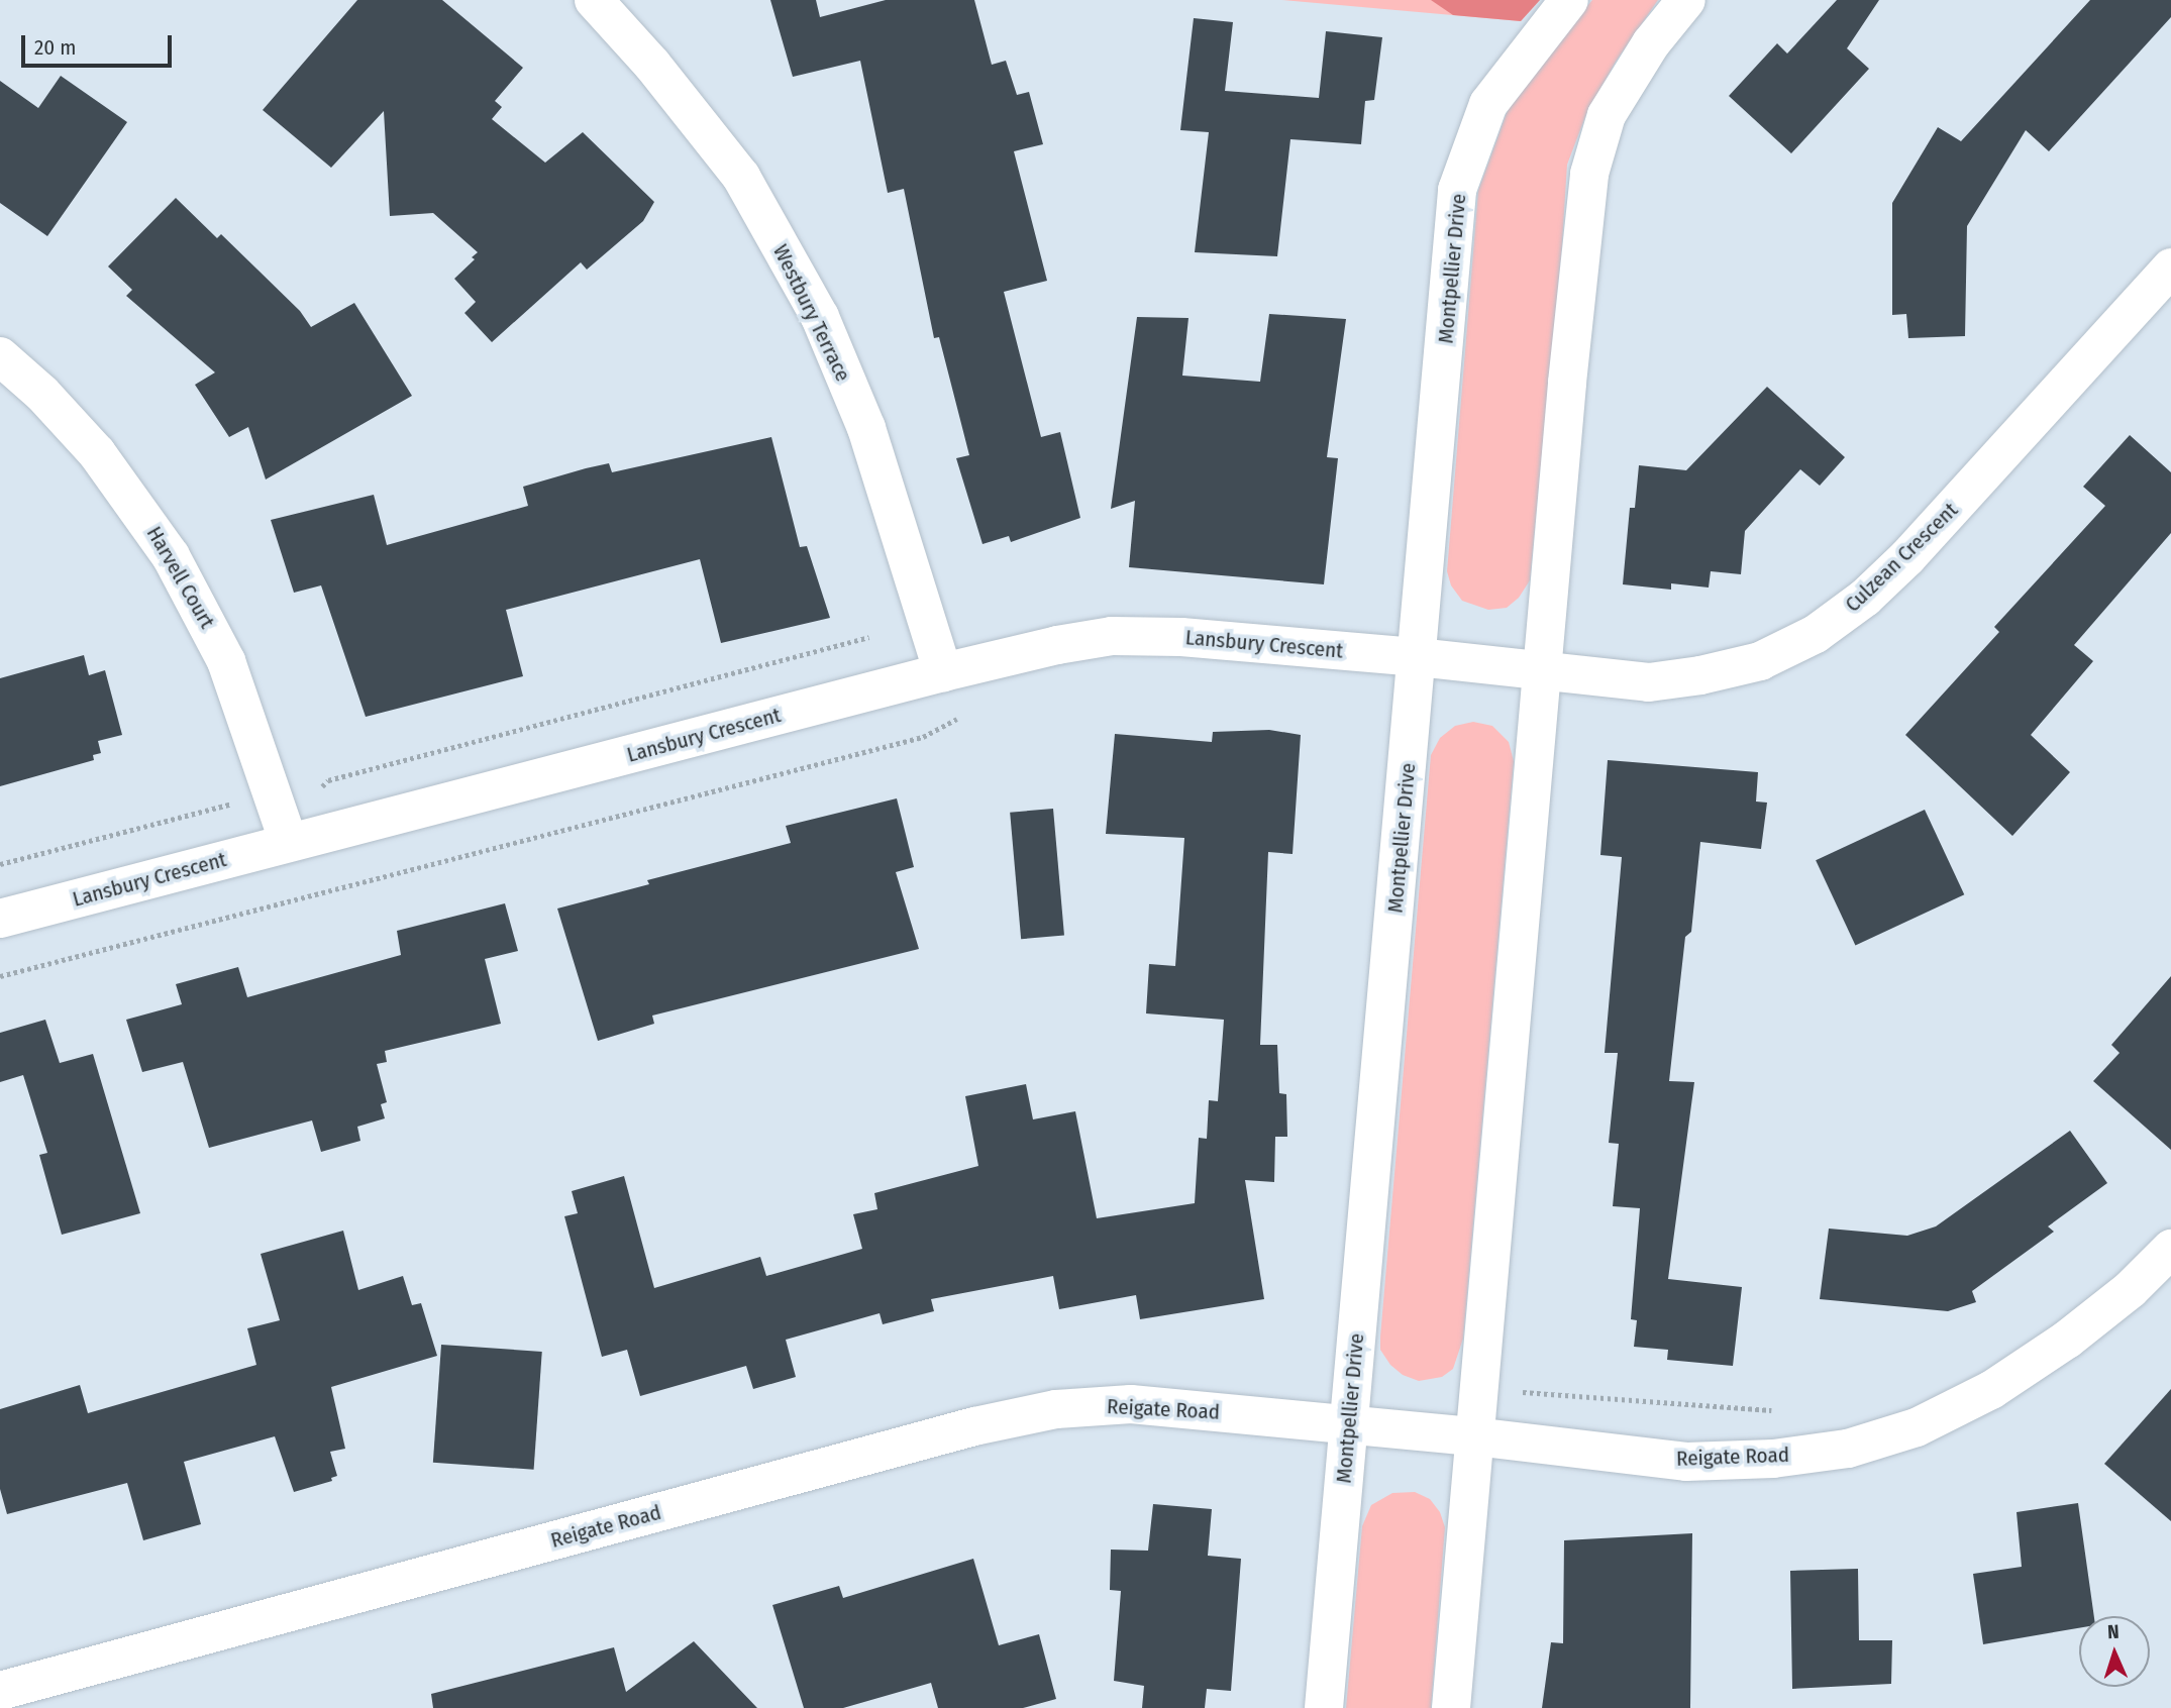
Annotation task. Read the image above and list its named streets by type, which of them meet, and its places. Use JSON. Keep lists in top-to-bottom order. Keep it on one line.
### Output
{"streets":{"street":["Montpellier Drive","Westbury Terrace","Culzean Crescent","Harvell Court","Lansbury Crescent","Reigate Road"]},"crossings":[["Montpellier Drive","Culzean Crescent"],["Montpellier Drive","Lansbury Crescent"],["Montpellier Drive","Reigate Road"],["Westbury Terrace","Lansbury Crescent"],["Culzean Crescent","Lansbury Crescent"],["Harvell Court","Lansbury Crescent"]],"scale_bar":"20 m","north":"top"}
